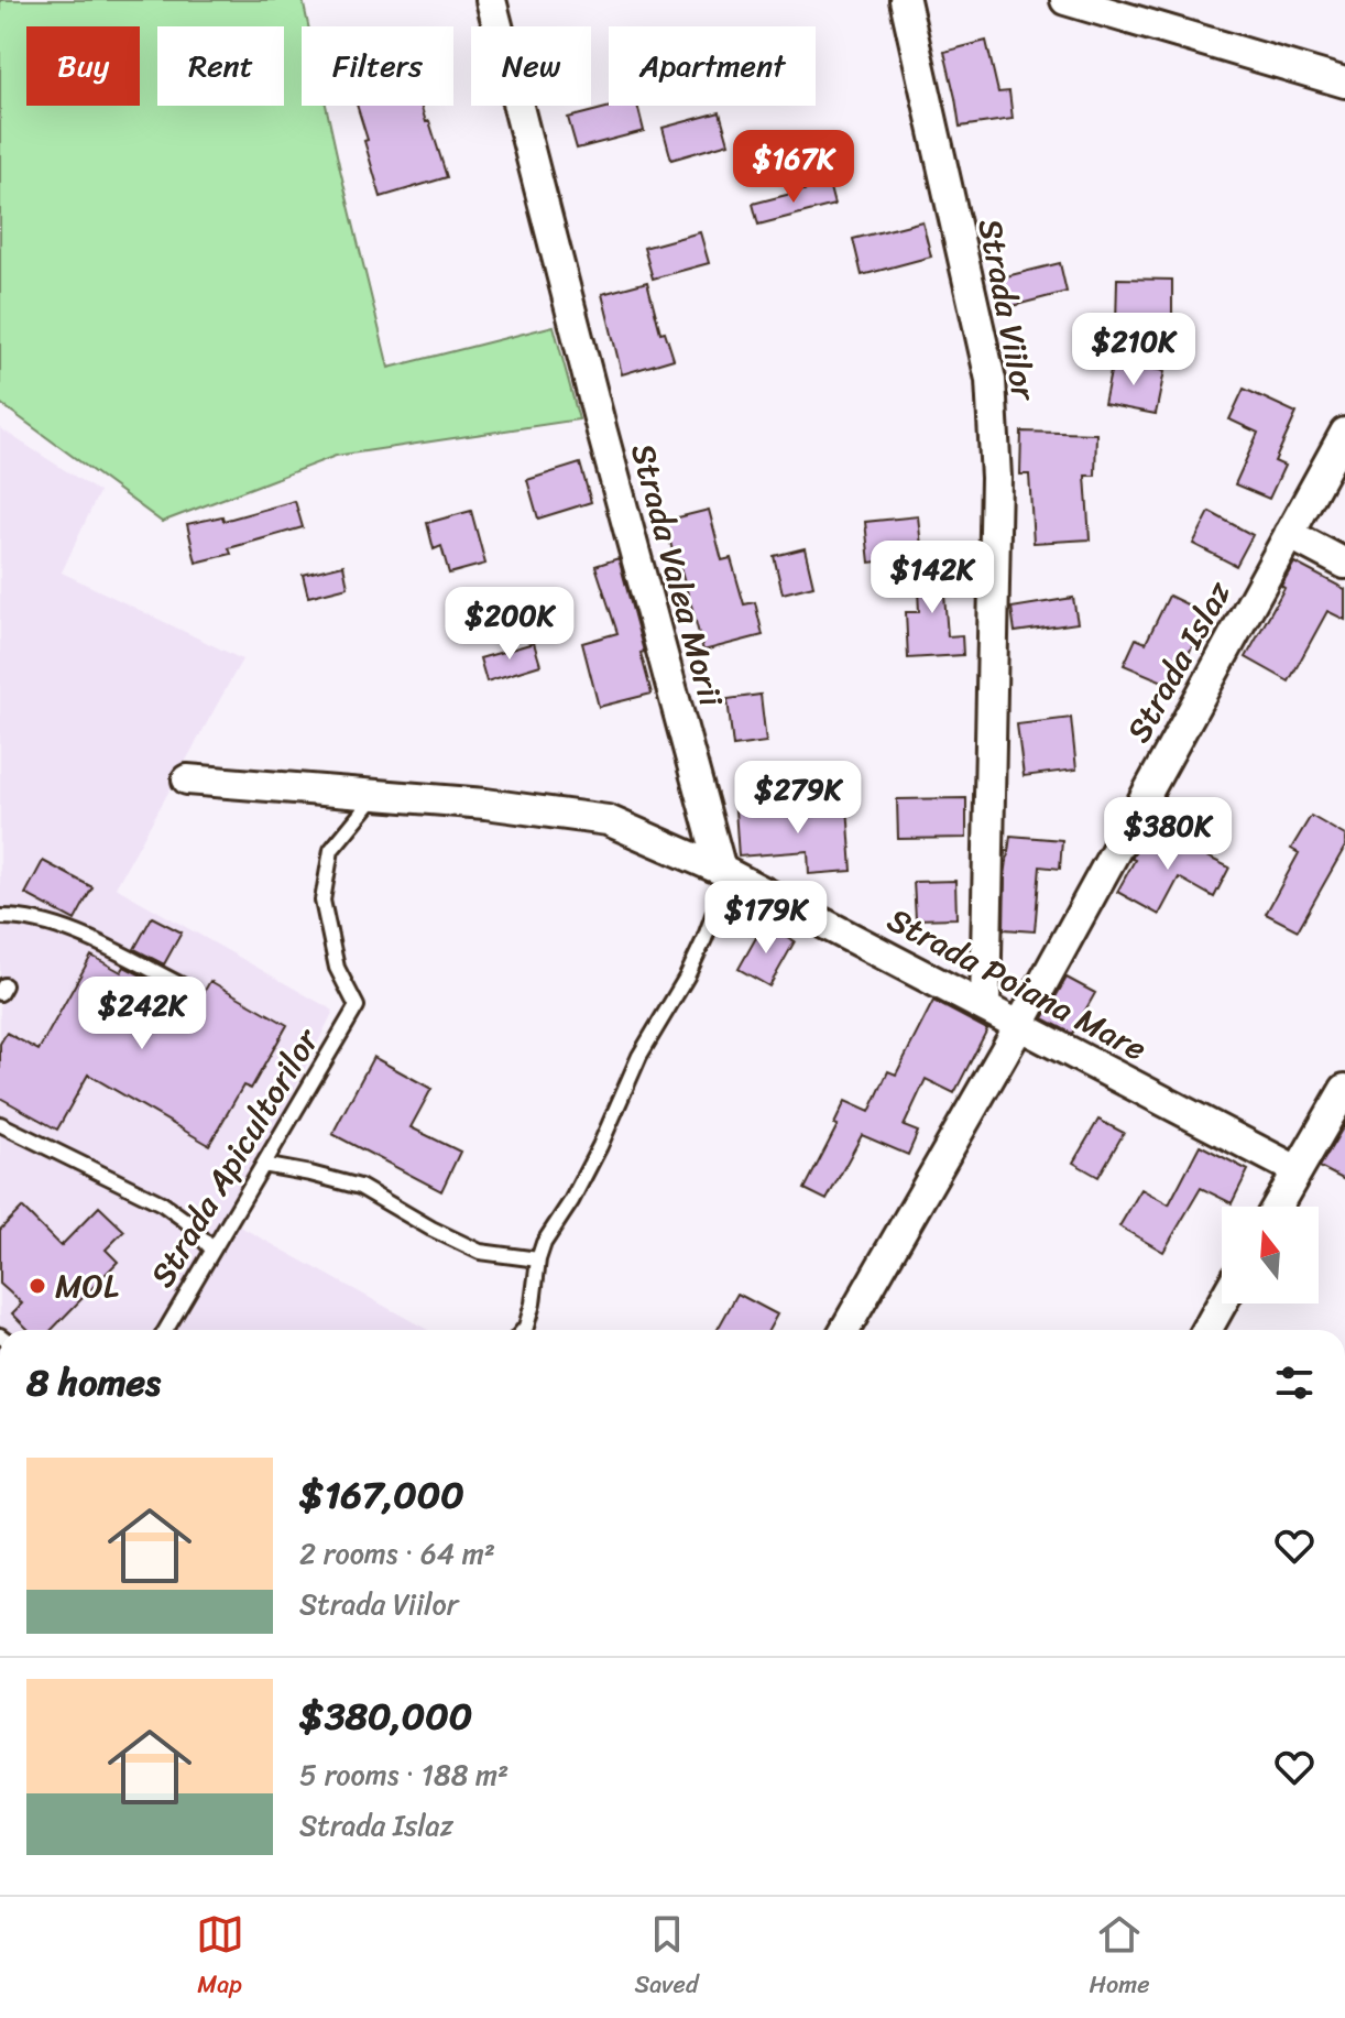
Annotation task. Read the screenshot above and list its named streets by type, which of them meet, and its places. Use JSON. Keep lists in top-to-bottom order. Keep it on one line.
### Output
{"streets":{"street":["Strada Viilor","Strada Valea Morii","Strada Islaz","Strada Poiana Mare"],"lane":["Strada Apicultorilor"]},"crossings":[["Strada Viilor","Strada Poiana Mare"],["Strada Valea Morii","Strada Poiana Mare"],["Strada Islaz","Strada Poiana Mare"],["Strada Poiana Mare","Strada Apicultorilor"]],"places":["MOL"],"north":"top","page":{"chip":["Buy","Rent","Filters","New","Apartment"],"price":["$167K","$210K","$142K","$200K","$279K","$380K","$179K","$242K"],"heading":"8 homes","list":[{"name":"$167,000","note":"2 rooms · 64 m² · Strada Viilor"},{"name":"$380,000","note":"5 rooms · 188 m² · Strada Islaz"}],"tabs":["Map","Saved","Home"]}}
